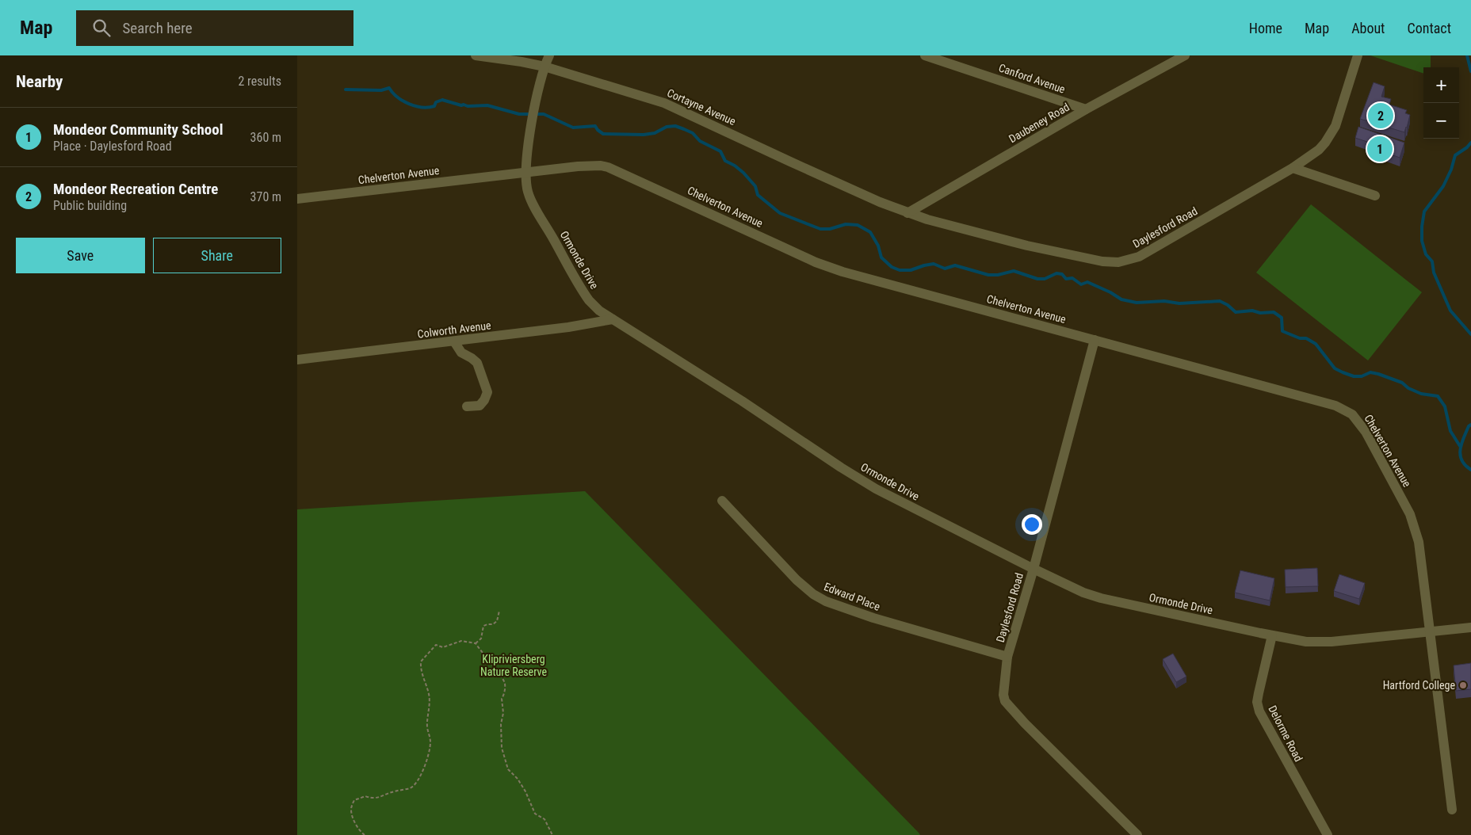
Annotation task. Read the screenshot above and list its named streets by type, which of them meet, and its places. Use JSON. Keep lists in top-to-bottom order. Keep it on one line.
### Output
{"streets":{"street":["Canford Avenue","Cortayne Avenue","Daubeney Road","Chelverton Avenue","Daylesford Road","Ormonde Drive","Colworth Avenue","Edward Place","Delorme Road"]},"crossings":[["Canford Avenue","Daubeney Road"],["Cortayne Avenue","Daubeney Road"],["Cortayne Avenue","Daylesford Road"],["Cortayne Avenue","Ormonde Drive"],["Daubeney Road","Daylesford Road"],["Chelverton Avenue","Daylesford Road"],["Chelverton Avenue","Ormonde Drive"],["Daylesford Road","Ormonde Drive"],["Daylesford Road","Edward Place"],["Ormonde Drive","Colworth Avenue"],["Ormonde Drive","Delorme Road"]],"parks":["Klipriviersberg Nature Reserve"],"places":["Hartford College"],"page":{"header":"Map","search":"Search here","nav":["Home","Map","About","Contact"],"heading":["Nearby","2 results"],"map_buttons":["+","−"],"pins":["2","1"],"list":[{"mark":"1","name":"Mondeor Community School","note":"Place · Daylesford Road","value":"360 m"},{"mark":"2","name":"Mondeor Recreation Centre","note":"Public building","value":"370 m"}],"buttons":["Save","Share"]}}
